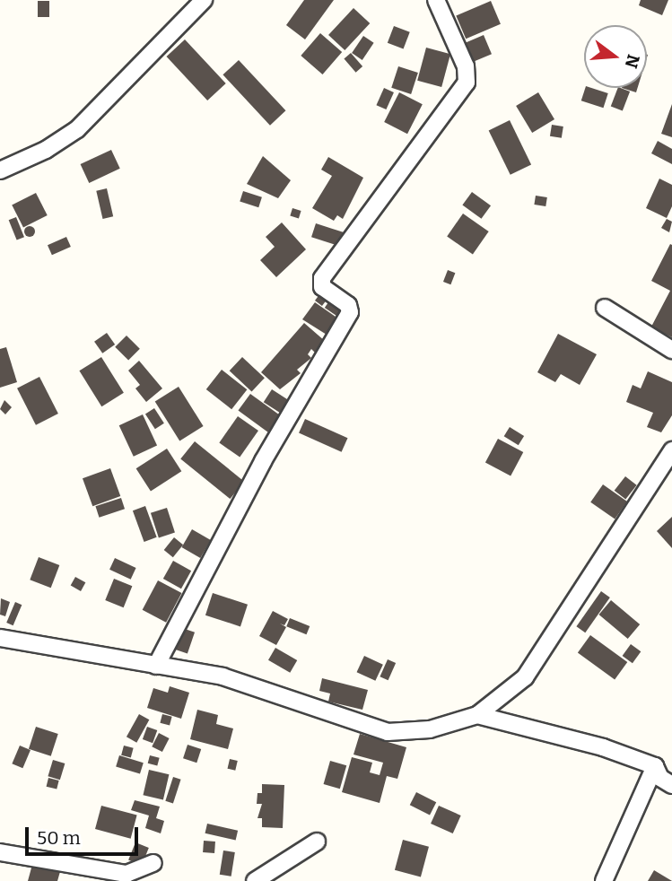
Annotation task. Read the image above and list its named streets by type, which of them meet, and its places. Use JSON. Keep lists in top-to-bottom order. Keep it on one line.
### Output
{"scale_bar":"50 m","north":"right"}
